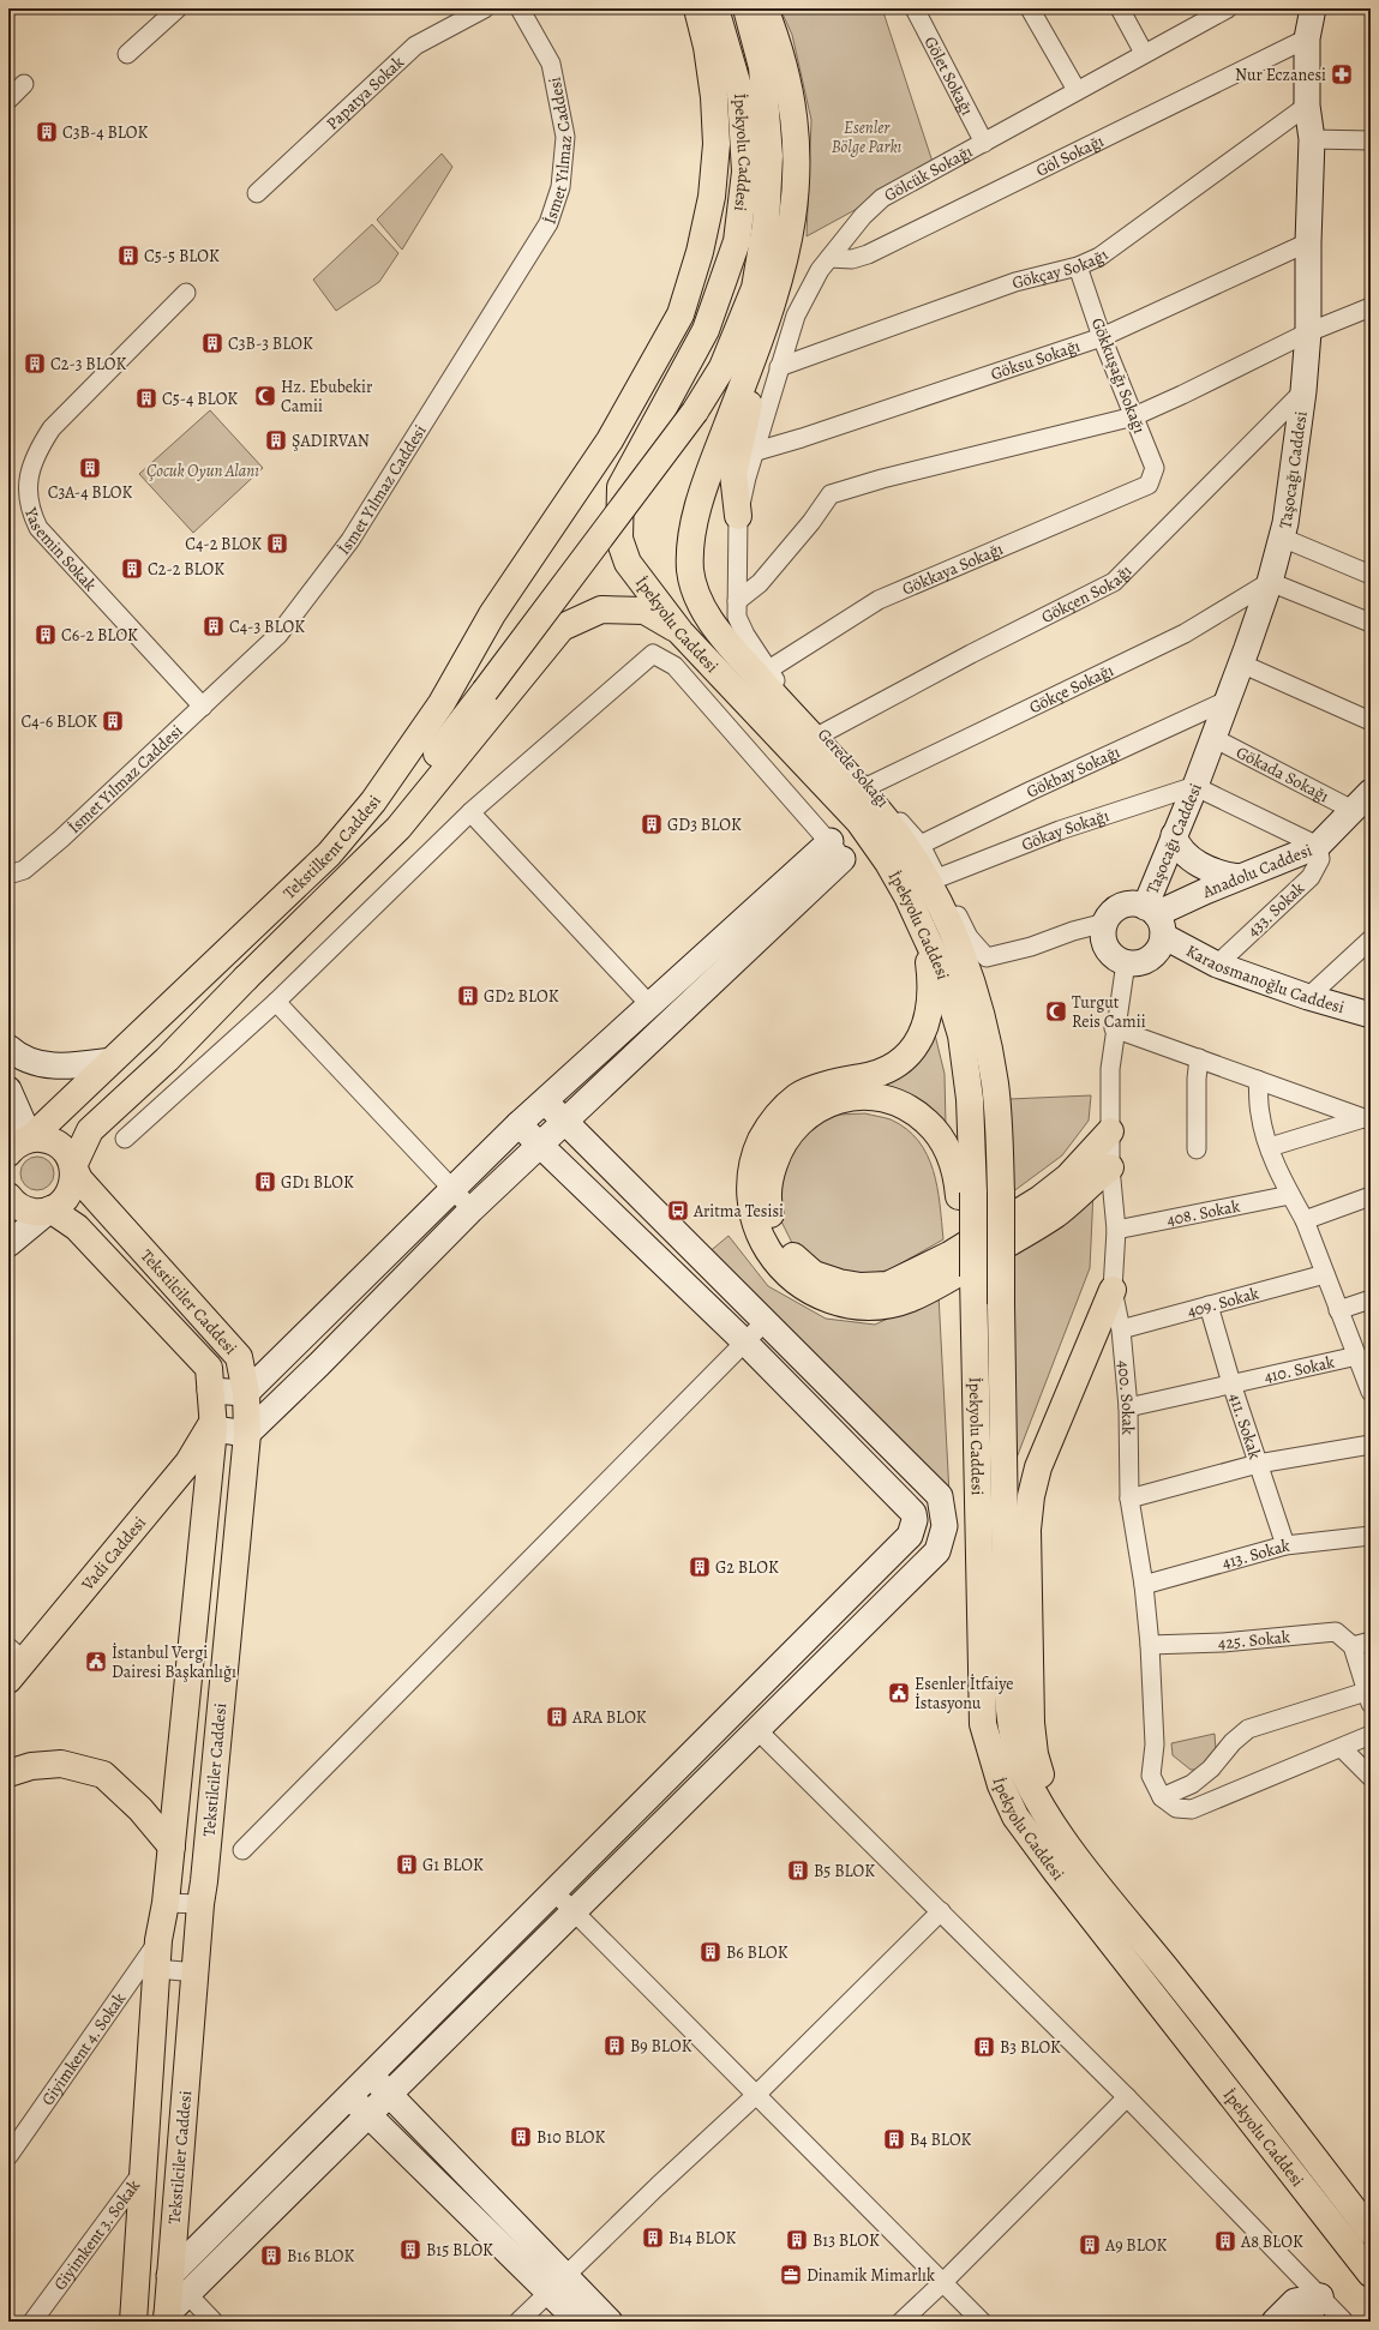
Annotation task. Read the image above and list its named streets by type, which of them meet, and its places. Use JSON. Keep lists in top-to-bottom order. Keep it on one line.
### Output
{"streets":{"main road":["İpekyolu Caddesi","Tekstilkent Caddesi","Tekstilciler Caddesi","Vadi Caddesi"],"street":["Gölet Sokağı","Papatya Sokak","İsmet Yılmaz Caddesi","Göl Sokağı","Gölcük Sokağı","Gökçay Sokağı","Göksu Sokağı","Gökkuşağı Sokağı","Taşocağı Caddesi","Yasemin Sokak","Gökkaya Sokağı","Gökçen Sokağı","Gökçe Sokağı","Gerede Sokağı","Gökbay Sokağı","Gökada Sokağı","Gökay Sokağı","Anadolu Caddesi","433. Sokak","Karaosmanoğlu Caddesi","408. Sokak","409. Sokak","410. Sokak","400. Sokak","411. Sokak","413. Sokak","425. Sokak","Giyimkent 4. Sokak","Giyimkent 3. Sokak"]},"crossings":[["Gölet Sokağı","Gölcük Sokağı"],["İsmet Yılmaz Caddesi","Yasemin Sokak"],["Göl Sokağı","Gölcük Sokağı"],["Göl Sokağı","Taşocağı Caddesi"],["Gölcük Sokağı","Gökçay Sokağı"],["Gölcük Sokağı","Göksu Sokağı"],["Gölcük Sokağı","Gerede Sokağı"],["Gökçay Sokağı","Gökkuşağı Sokağı"],["Gökçay Sokağı","Taşocağı Caddesi"],["Göksu Sokağı","Gökkuşağı Sokağı"],["Göksu Sokağı","Taşocağı Caddesi"],["Göksu Sokağı","Gerede Sokağı"],["Gökkuşağı Sokağı","Gökkaya Sokağı"],["Taşocağı Caddesi","Gökçen Sokağı"],["Taşocağı Caddesi","Gökçe Sokağı"],["Taşocağı Caddesi","Gerede Sokağı"],["Taşocağı Caddesi","Gökbay Sokağı"],["Taşocağı Caddesi","Gökada Sokağı"],["Taşocağı Caddesi","Gökay Sokağı"],["Taşocağı Caddesi","Anadolu Caddesi"],["Taşocağı Caddesi","Karaosmanoğlu Caddesi"],["Taşocağı Caddesi","400. Sokak"],["Gökkaya Sokağı","Gerede Sokağı"],["Gökçen Sokağı","Gerede Sokağı"],["Gökçe Sokağı","Gerede Sokağı"],["Gerede Sokağı","Gökbay Sokağı"],["Gerede Sokağı","Gökay Sokağı"],["Gerede Sokağı","Anadolu Caddesi"],["Gerede Sokağı","Karaosmanoğlu Caddesi"],["Gerede Sokağı","400. Sokak"],["Gökada Sokağı","Anadolu Caddesi"],["Anadolu Caddesi","433. Sokak"],["Anadolu Caddesi","Karaosmanoğlu Caddesi"],["Anadolu Caddesi","400. Sokak"],["433. Sokak","Karaosmanoğlu Caddesi"],["Karaosmanoğlu Caddesi","400. Sokak"],["408. Sokak","400. Sokak"],["Tekstilciler Caddesi","Vadi Caddesi"],["Tekstilciler Caddesi","Giyimkent 4. Sokak"],["Tekstilciler Caddesi","Giyimkent 3. Sokak"],["409. Sokak","400. Sokak"],["409. Sokak","411. Sokak"],["410. Sokak","400. Sokak"],["410. Sokak","411. Sokak"],["400. Sokak","413. Sokak"],["400. Sokak","425. Sokak"],["411. Sokak","413. Sokak"]],"parks":["Esenler Bölge Parkı","Çocuk Oyun Alanı"],"places":{"pharmacy":["Nur Eczanesi"],"building":["C3B-4 BLOK","C5-5 BLOK","C3B-3 BLOK","C2-3 BLOK","C5-4 BLOK","ŞADIRVAN","C3A-4 BLOK","C4-2 BLOK","C2-2 BLOK","C4-3 BLOK","C6-2 BLOK","C4-6 BLOK","GD3 BLOK","GD2 BLOK","GD1 BLOK","G2 BLOK","ARA BLOK","G1 BLOK","B5 BLOK","B6 BLOK","B9 BLOK","B3 BLOK","B10 BLOK","B4 BLOK","B14 BLOK","B13 BLOK","A8 BLOK","A9 BLOK","B15 BLOK","B16 BLOK"],"mosque":["Hz. Ebubekir Camii","Turgut Reis Camii"],"bus stop":["Aritma Tesisi"],"public building":["İstanbul Vergi Dairesi Başkanlığı","Esenler İtfaiye İstasyonu"],"office":["Dinamik Mimarlık"]}}
